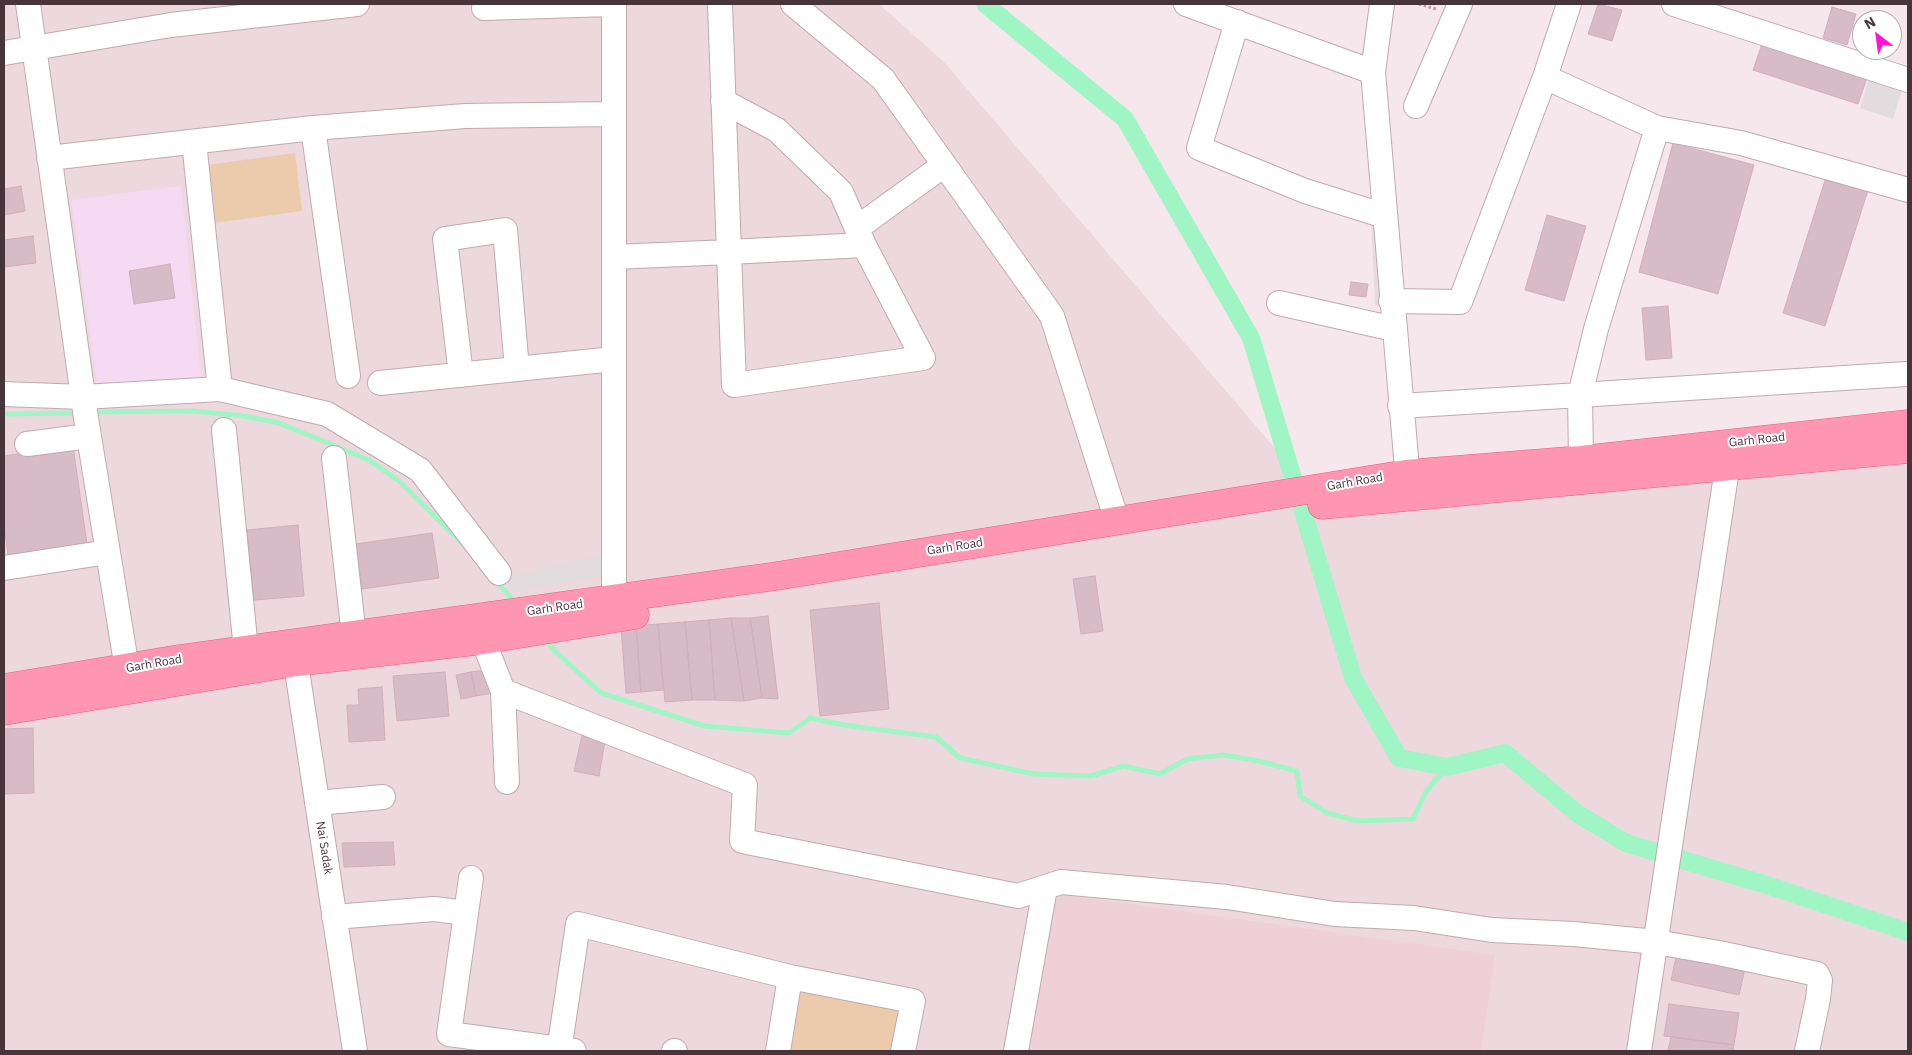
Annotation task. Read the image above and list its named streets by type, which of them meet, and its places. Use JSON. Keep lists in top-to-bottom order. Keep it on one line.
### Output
{"streets":{"main road":["Garh Road"],"street":["Nai Sadak"]},"crossings":[["Garh Road","Nai Sadak"]],"north":"top left"}
